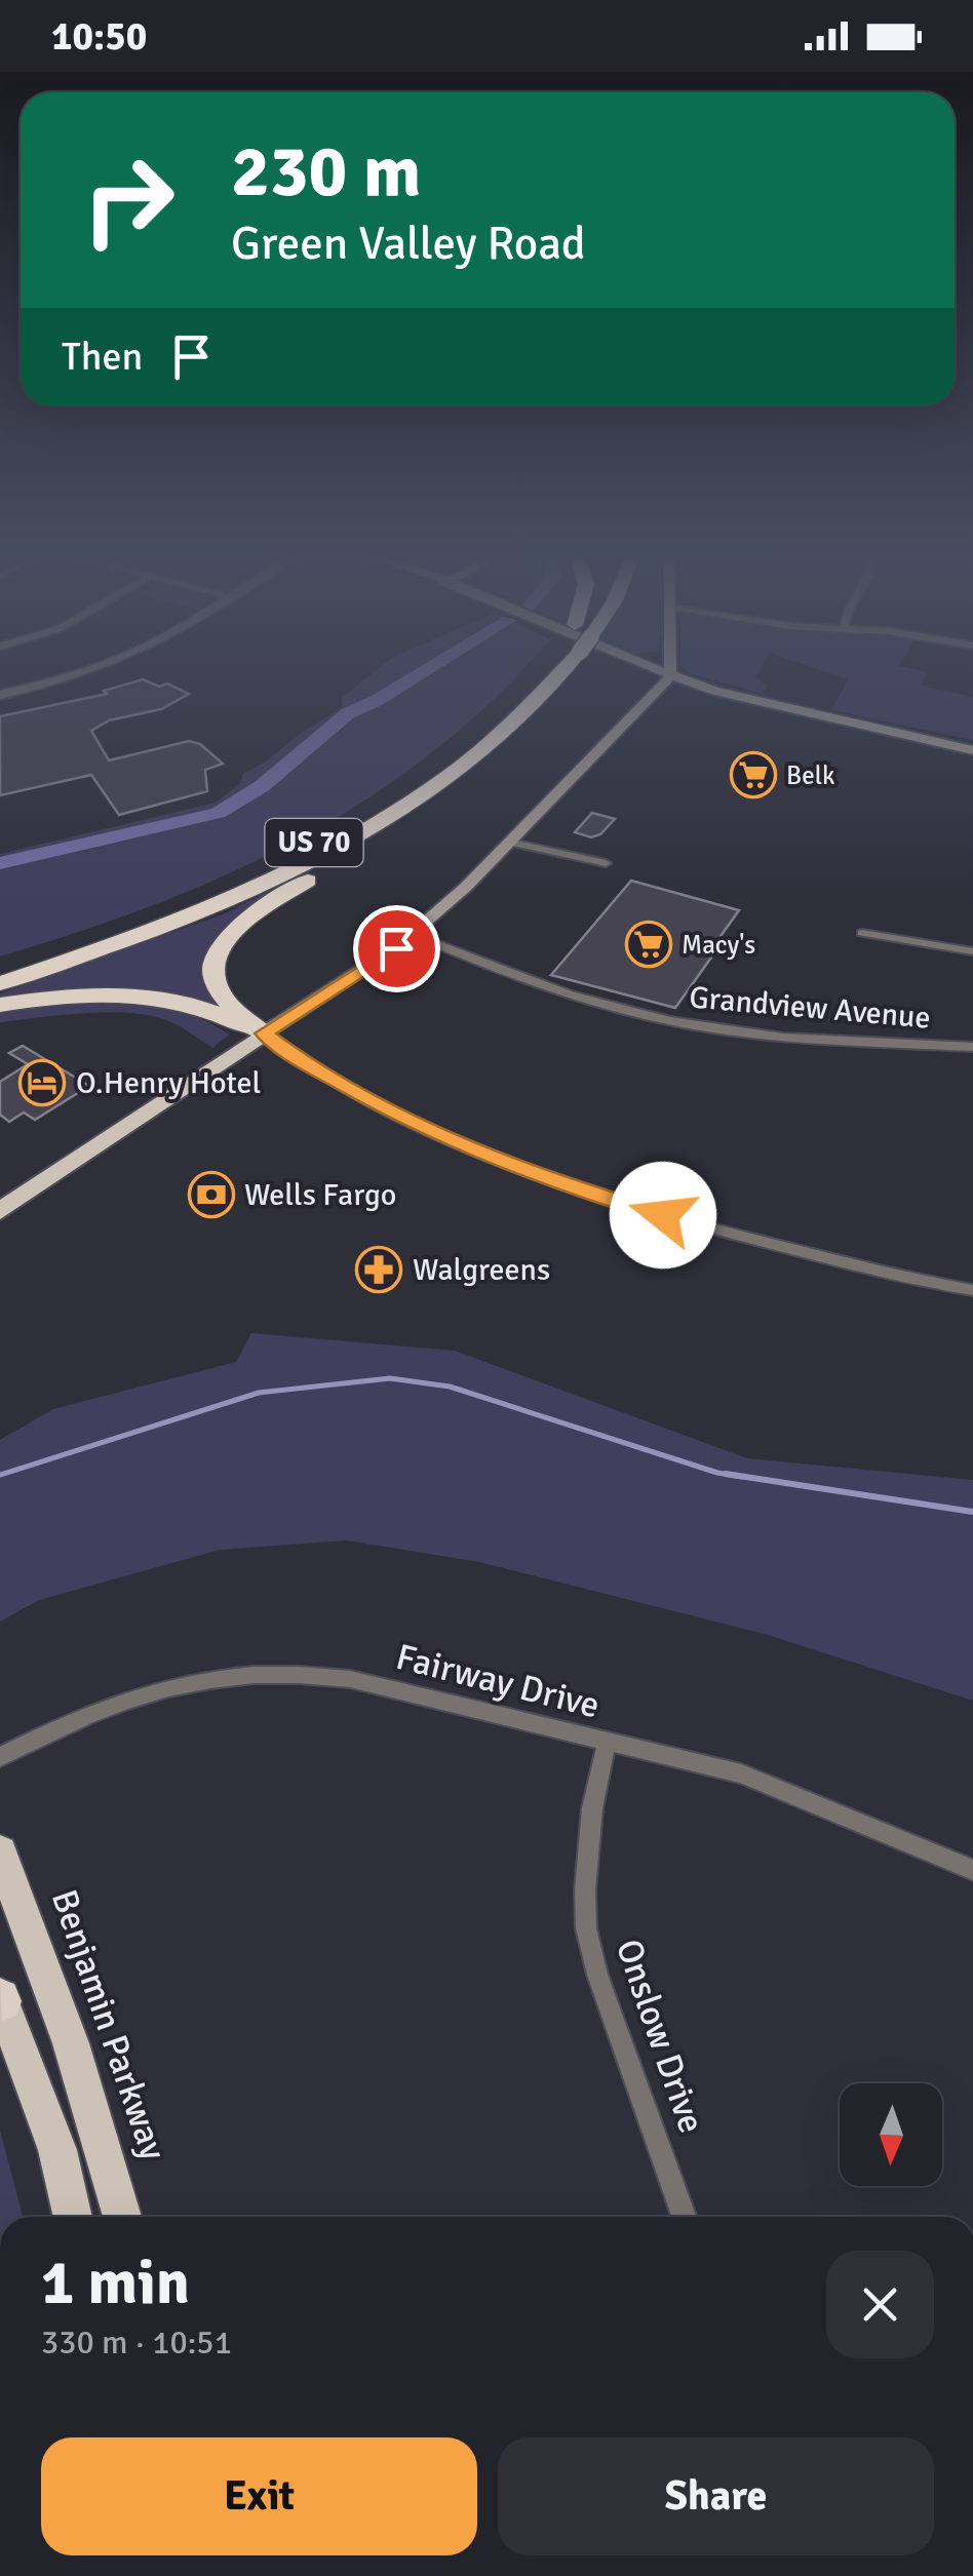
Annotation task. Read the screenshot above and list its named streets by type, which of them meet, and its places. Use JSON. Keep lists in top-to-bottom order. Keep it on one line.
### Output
{"streets":{"highway":["US 70","Benjamin Parkway"],"street":["Grandview Avenue","Fairway Drive","Onslow Drive"]},"crossings":[["Fairway Drive","Onslow Drive"]],"places":{"supermarket":["Belk","Macy's"],"hotel":["O.Henry Hotel"],"bank":["Wells Fargo"],"pharmacy":["Walgreens"]},"north":"bottom","page":{"status":"10:50","turn":["230 m","Green Valley Road"],"then":"Then","heading":["1 min","330 m · 10:51"],"buttons":["Exit","Share"]}}
